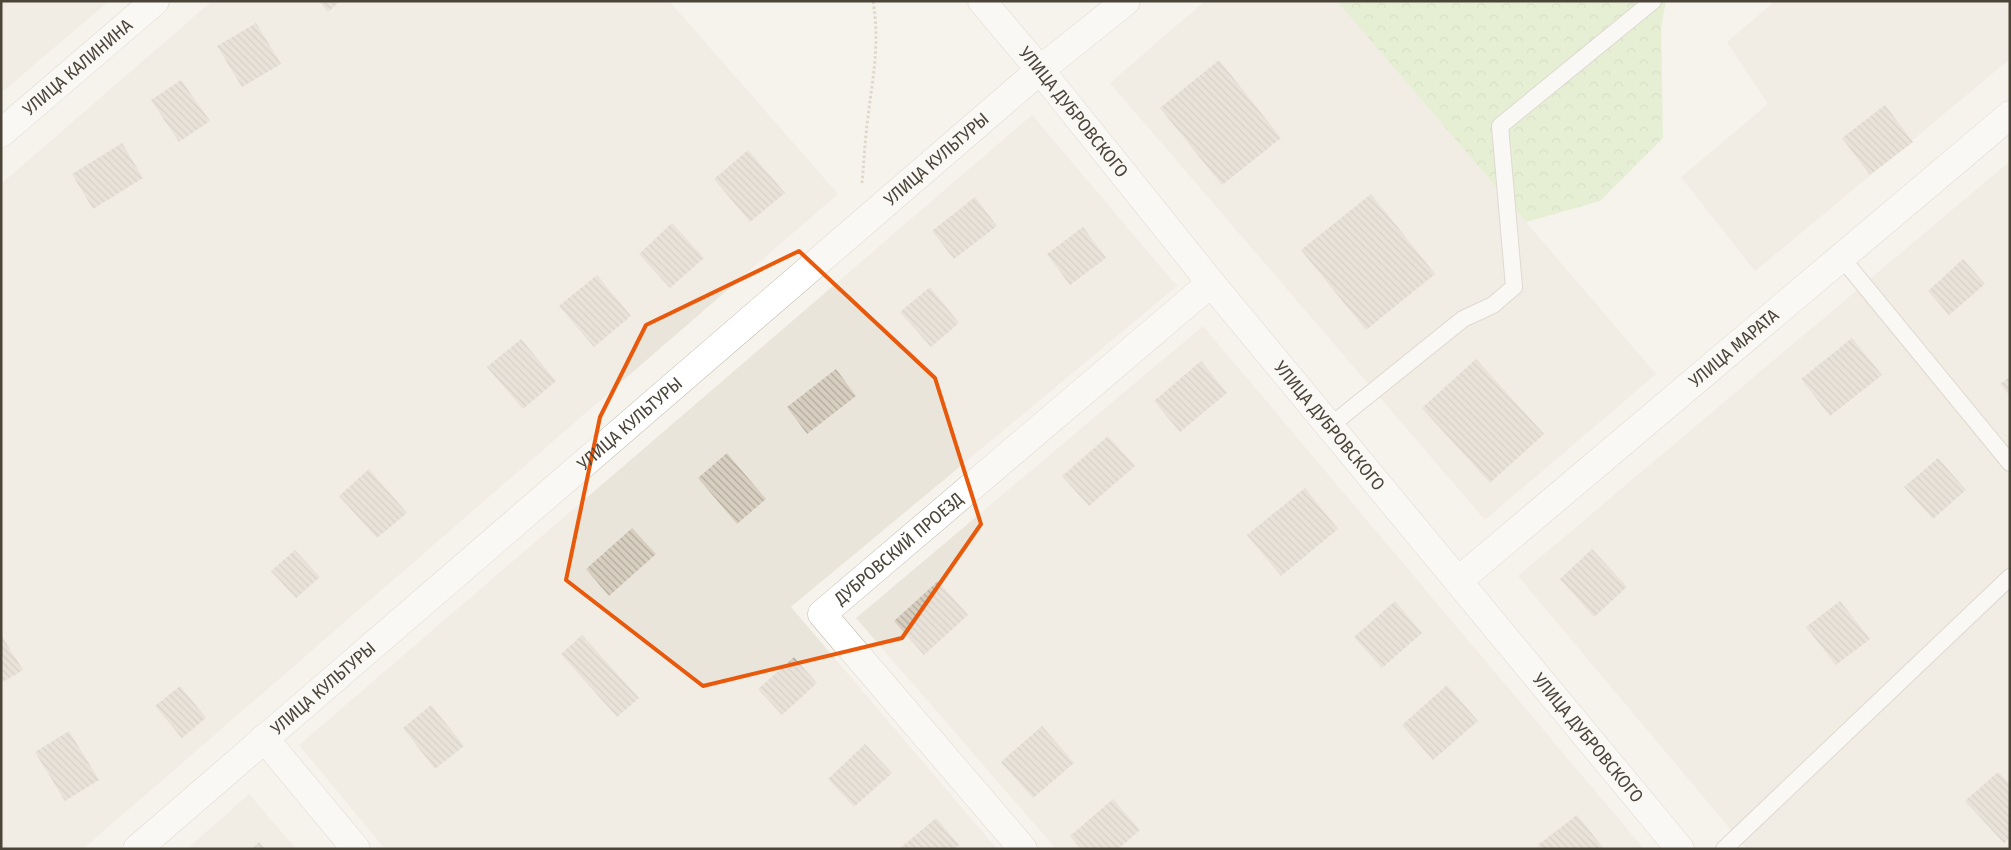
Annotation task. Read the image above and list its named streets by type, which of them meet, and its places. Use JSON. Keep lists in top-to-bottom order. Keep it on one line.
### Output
{"streets":{"street":["УЛИЦА КАЛИНИНА","УЛИЦА ДУБРОВСКОГО","УЛИЦА КУЛЬТУРЫ","УЛИЦА МАРАТА","ДУБРОВСКИЙ ПРОЕЗД"]},"crossings":[["УЛИЦА ДУБРОВСКОГО","УЛИЦА КУЛЬТУРЫ"],["УЛИЦА ДУБРОВСКОГО","УЛИЦА МАРАТА"],["УЛИЦА ДУБРОВСКОГО","ДУБРОВСКИЙ ПРОЕЗД"]]}
